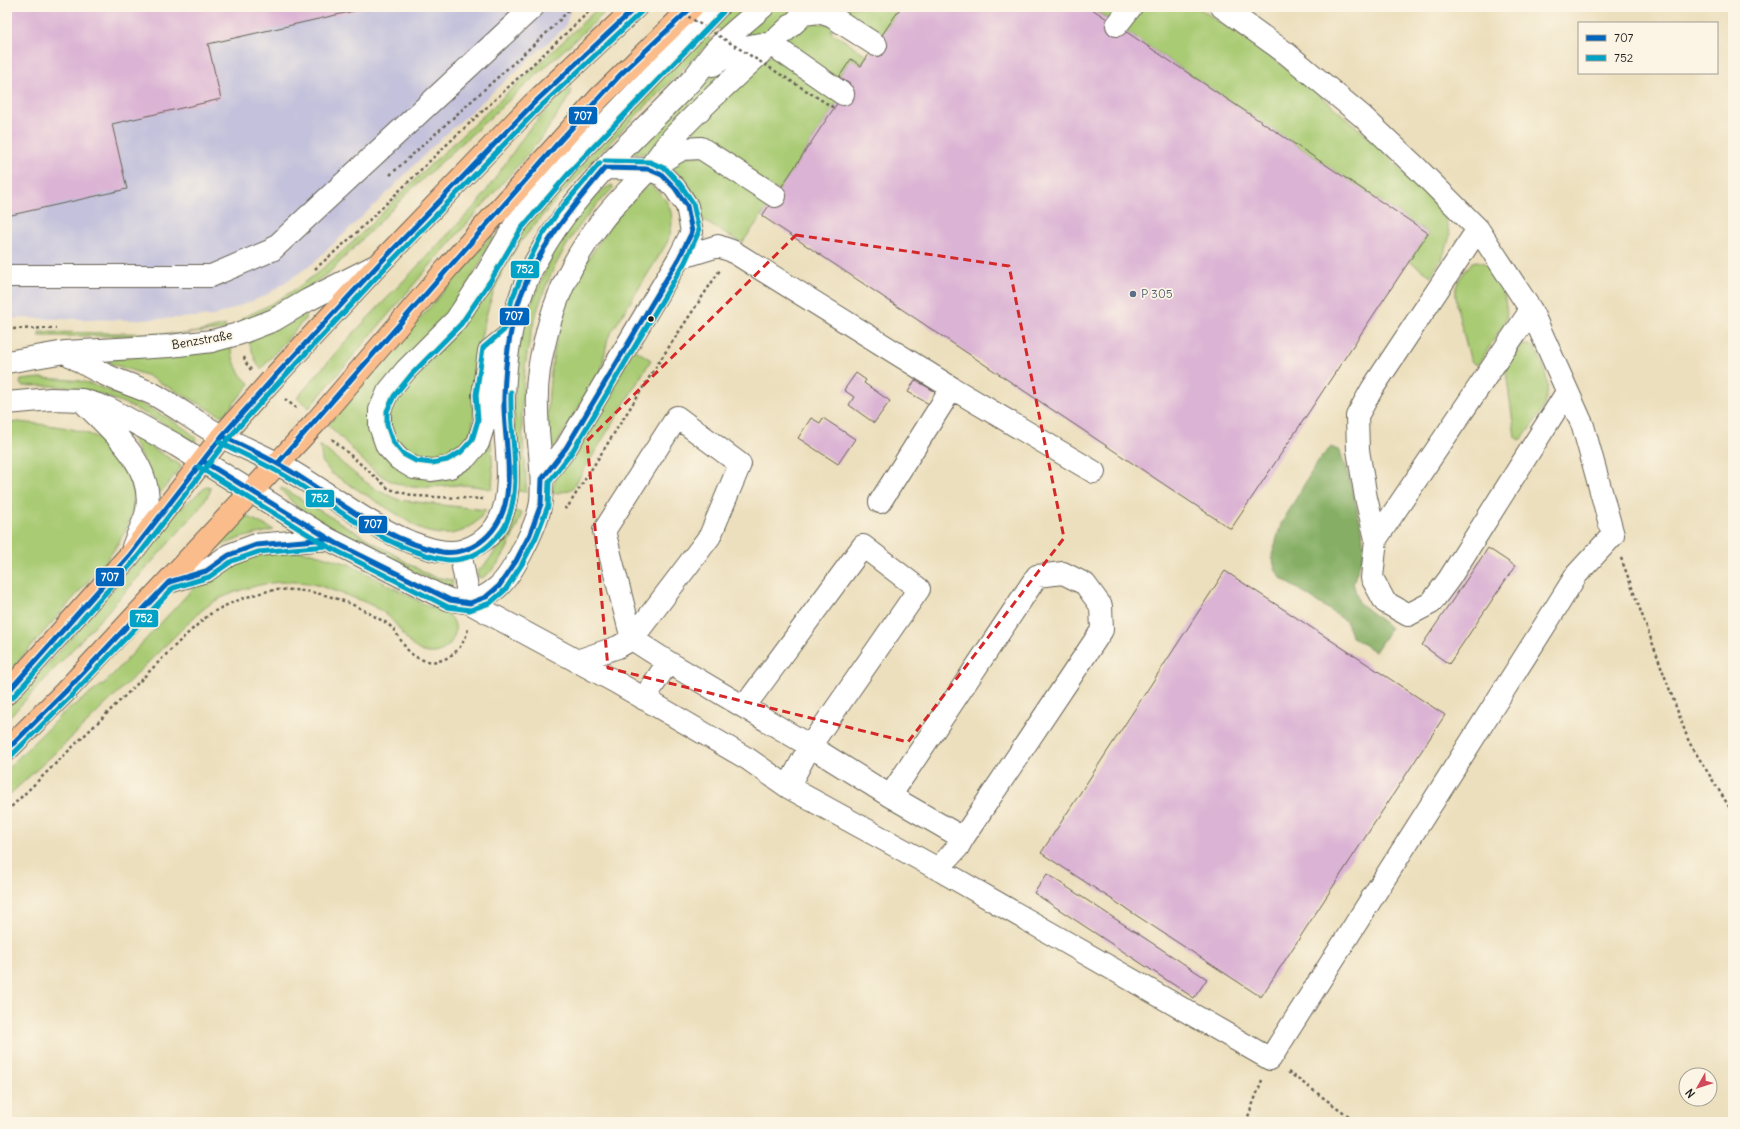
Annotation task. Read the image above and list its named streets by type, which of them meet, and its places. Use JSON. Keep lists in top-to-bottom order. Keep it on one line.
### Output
{"streets":{"street":["Benzstraße"]},"places":["P 305"],"lines":["transit line 707","transit line 752"],"legend":["707","752"],"north":"bottom left"}
